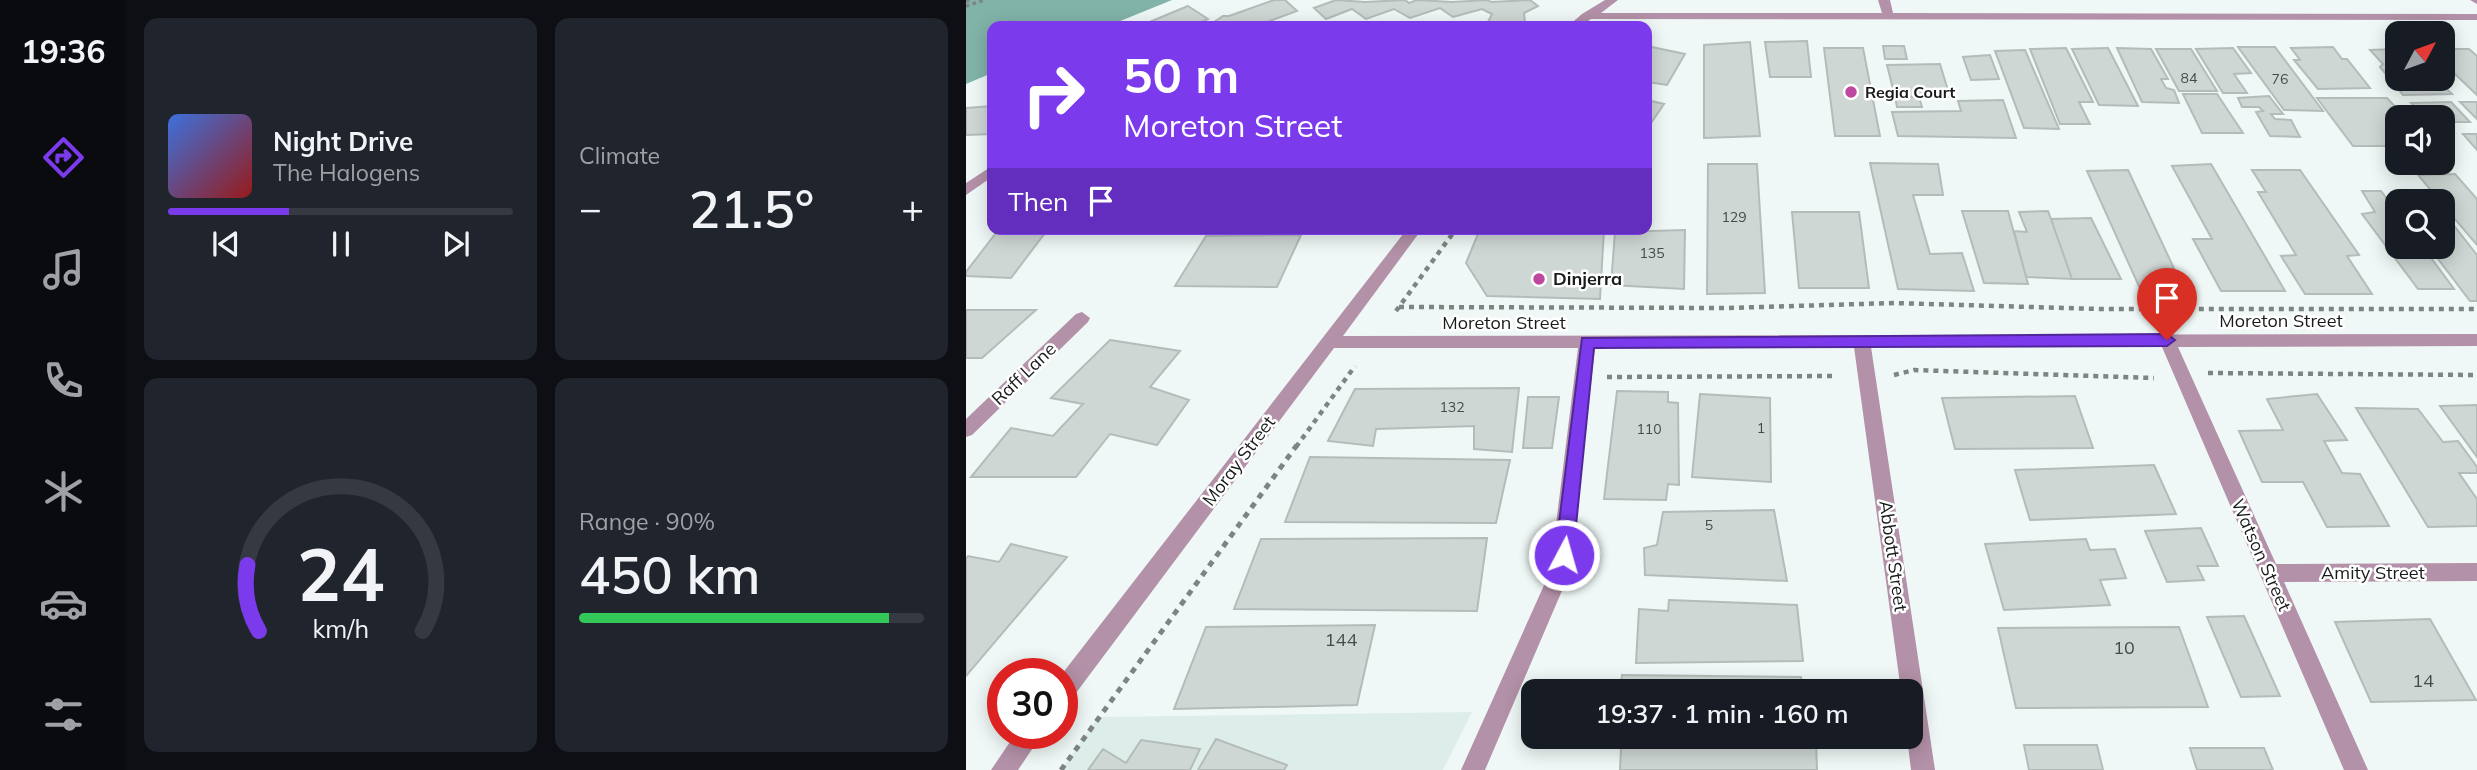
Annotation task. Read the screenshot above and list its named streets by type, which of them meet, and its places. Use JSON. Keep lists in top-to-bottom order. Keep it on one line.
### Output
{"streets":{"street":["Moreton Street","Raff Lane","Moray Street","Watson Street","Abbott Street","Amity Street"]},"crossings":[["Moreton Street","Moray Street"],["Moreton Street","Watson Street"],["Moreton Street","Abbott Street"],["Watson Street","Amity Street"]],"places":["Regia Court","Dinjerra"],"house_numbers":["84","76","129","135","132","1","110","5","144","10","14"],"north":"top right","page":{"tabs":"19:36","tile":["Climate",["Range · 90%","450 km"]],"turn":["50 m","Moreton Street"],"song":["Night Drive","The Halogens"],"then":"Then","heat":["−","21.5°","+"],"limit":"30","trip":"19:37 · 1 min · 160 m","gauge":["24","km/h"]}}
